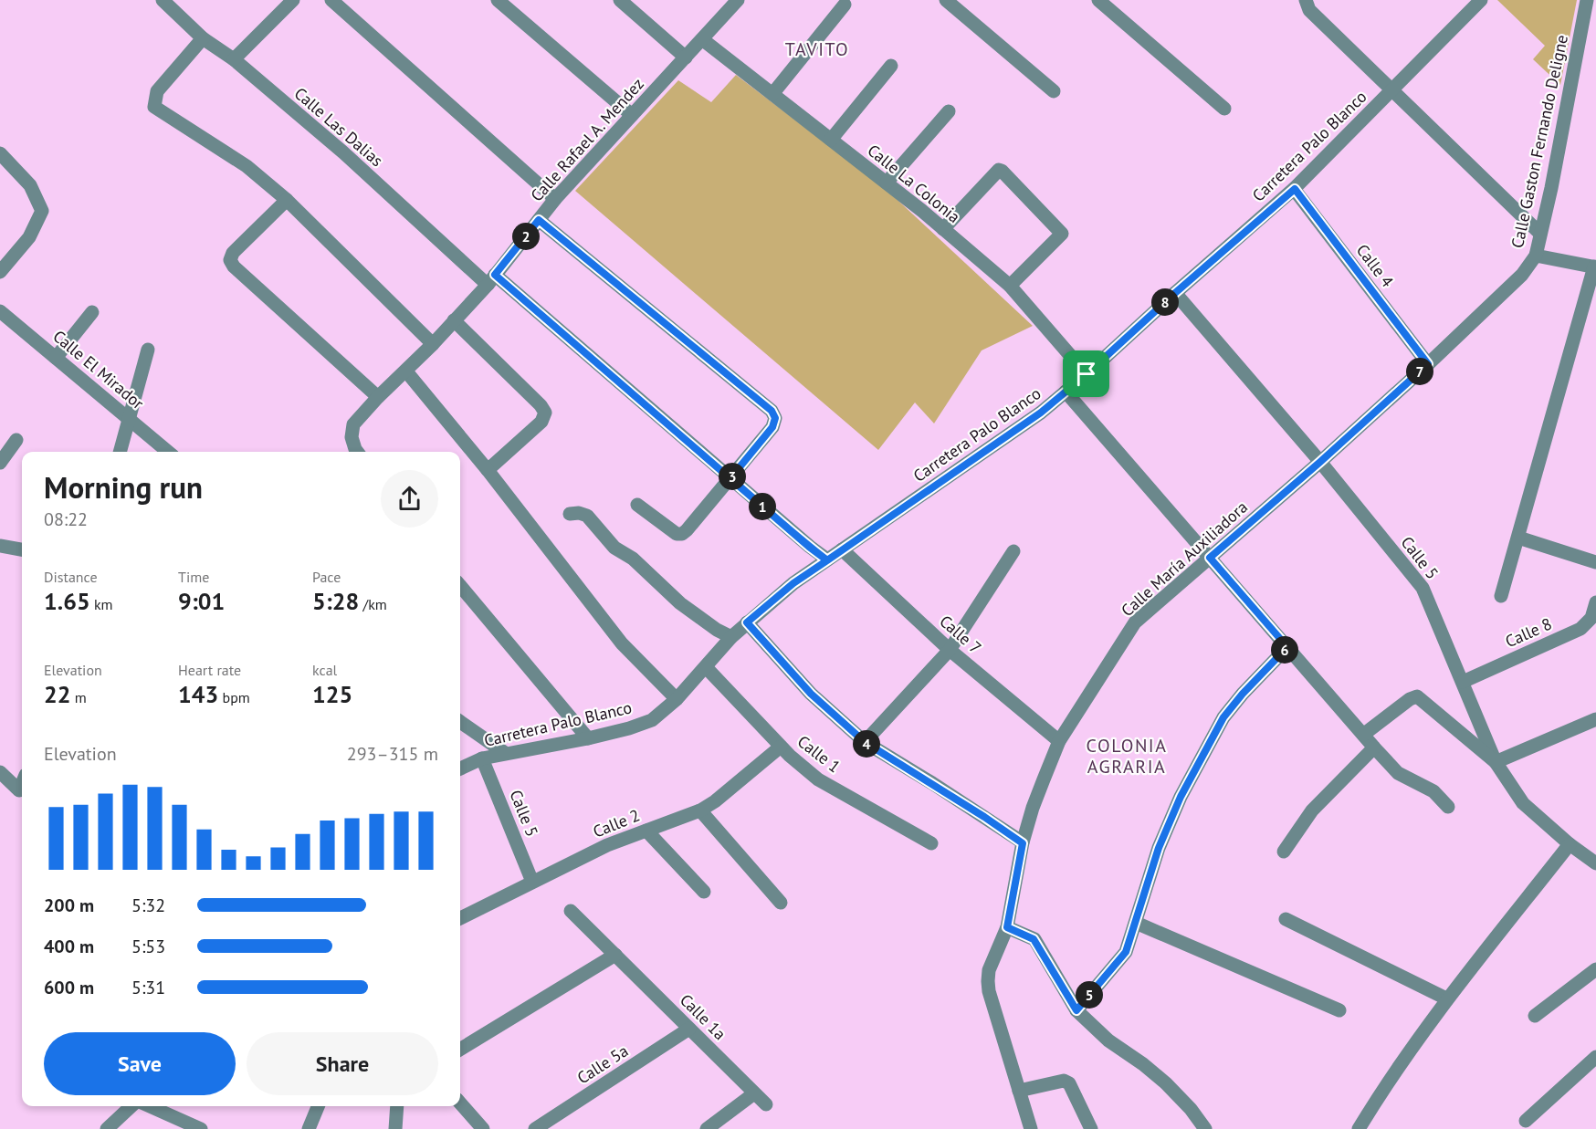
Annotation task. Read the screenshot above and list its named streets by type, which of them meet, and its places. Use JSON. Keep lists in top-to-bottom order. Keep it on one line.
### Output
{"streets":{"street":["Calle Las Dalias","Calle Rafael A. Mendez","Calle Gaston Fernando Deligne","Carretera Palo Blanco","Calle La Colonia","Calle 4","Calle El Mirador","Calle 5","Calle María Auxiliadora","Calle 8","Calle 7","Calle 1","Calle 2","Calle 1a","Calle 5a"]},"crossings":[["Calle Las Dalias","Calle Rafael A. Mendez"],["Calle Las Dalias","Carretera Palo Blanco"],["Calle Rafael A. Mendez","Calle La Colonia"],["Calle Gaston Fernando Deligne","Calle 4"],["Calle Gaston Fernando Deligne","Calle 5"],["Calle Gaston Fernando Deligne","Calle María Auxiliadora"],["Carretera Palo Blanco","Calle La Colonia"],["Carretera Palo Blanco","Calle 4"],["Carretera Palo Blanco","Calle 5"],["Carretera Palo Blanco","Calle 7"],["Carretera Palo Blanco","Calle 1"],["Calle 5","Calle María Auxiliadora"],["Calle 5","Calle 8"],["Calle 5","Calle 2"],["Calle María Auxiliadora","Calle 7"],["Calle 1","Calle 2"],["Calle 1a","Calle 5a"]],"districts":["TAVITO","COLONIA AGRARIA"],"page":{"pins":["2","8","7","3","1","6","4","5"],"heading":["Morning run","08:22"],"stats":[["Distance","1.65 km"],["Time","9:01"],["Pace","5:28 /km"],["Elevation","22 m"],["Heart rate","143 bpm"],["kcal","125"]],"chart":["Elevation","293–315 m"],"list":[{"name":"200 m","note":"5:32"},{"name":"400 m","note":"5:53"},{"name":"600 m","note":"5:31"}],"buttons":["Save","Share"]}}
